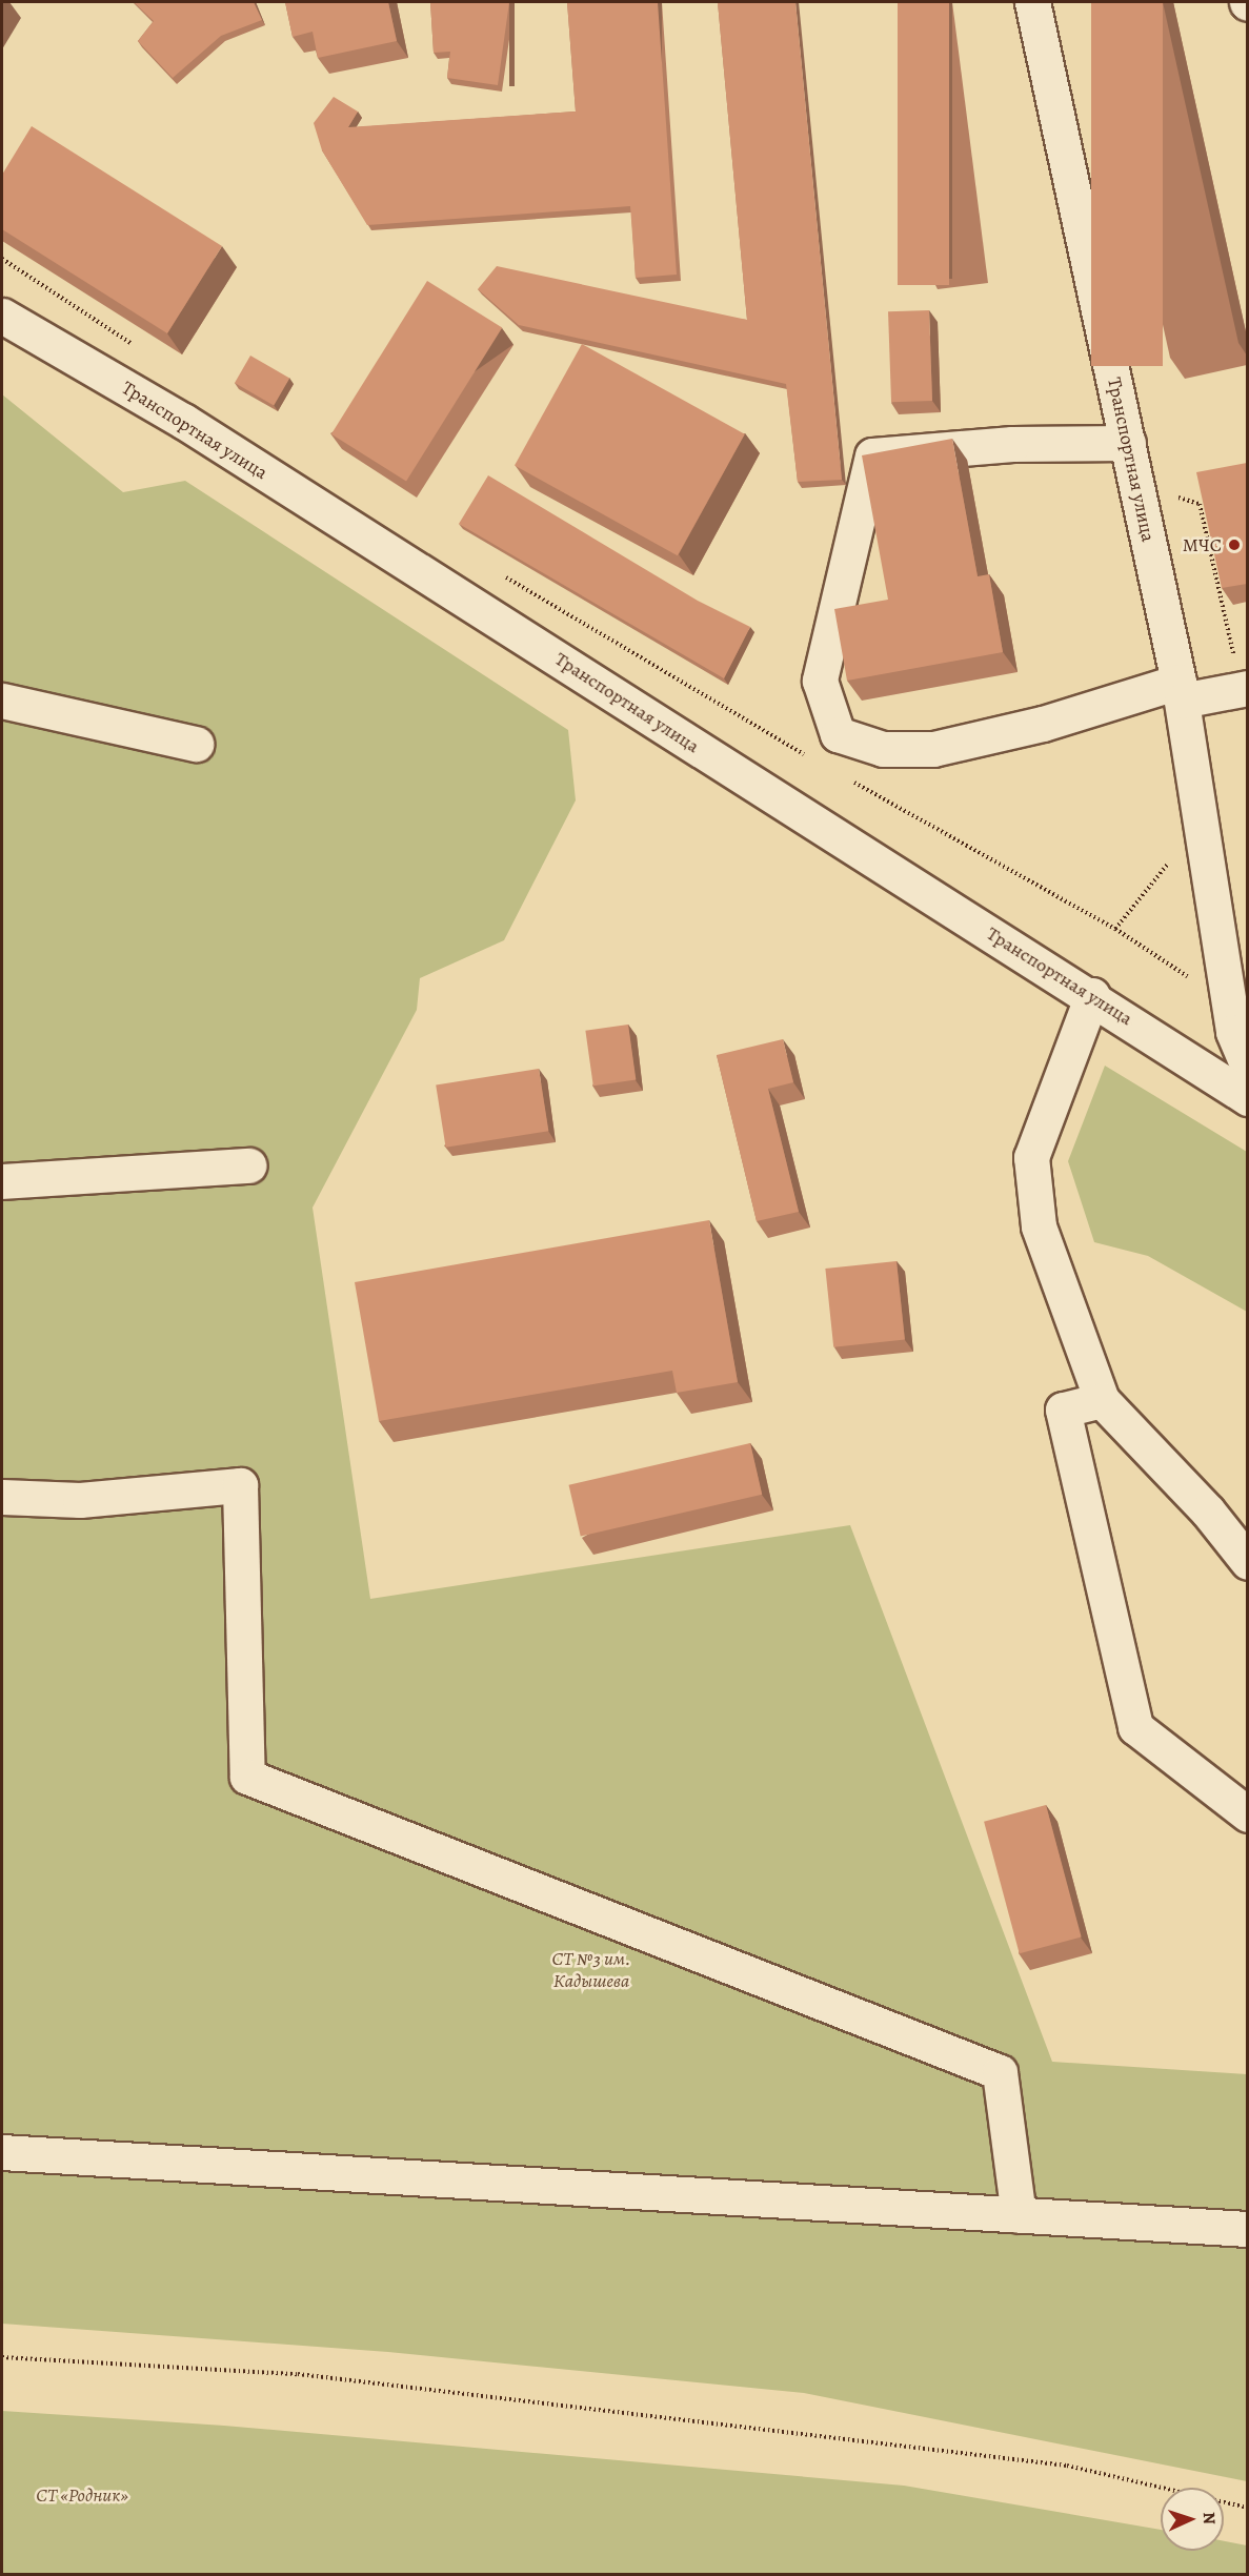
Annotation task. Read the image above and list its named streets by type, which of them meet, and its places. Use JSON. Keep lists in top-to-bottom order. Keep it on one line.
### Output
{"streets":{"street":["Транспортная улица"]},"parks":["СТ №3 им. Кадышева","СТ «Родник»"],"places":["МЧС"],"north":"right"}
